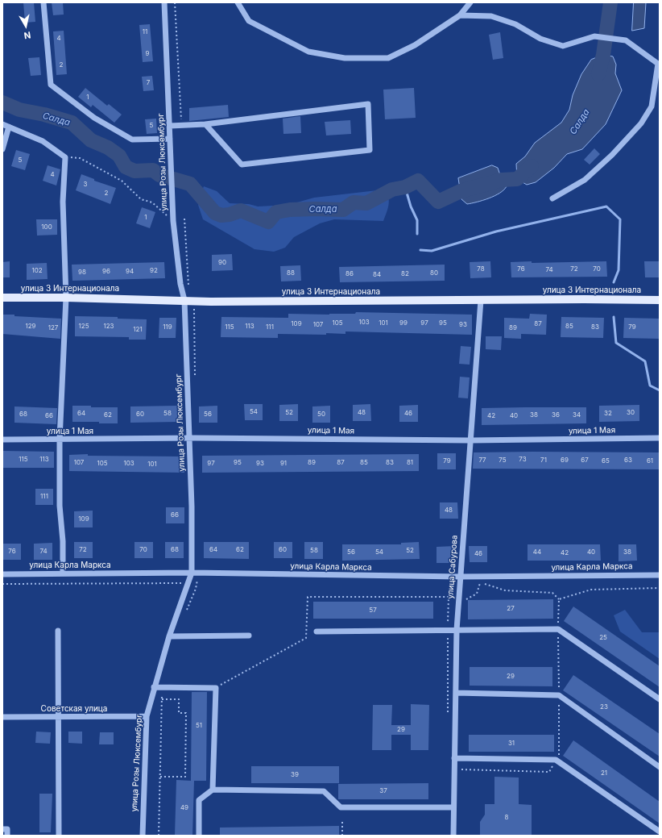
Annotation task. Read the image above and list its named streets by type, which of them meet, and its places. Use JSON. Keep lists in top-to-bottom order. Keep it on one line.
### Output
{"streets":{"main road":["улица 3 Интернационала"],"street":["улица Розы Люксембург","улица 1 Мая","улица Карла Маркса","улица Сабурова","Советская улица"]},"crossings":[["улица Розы Люксембург","улица 3 Интернационала"],["улица Розы Люксембург","улица 1 Мая"],["улица Розы Люксембург","улица Карла Маркса"],["улица Розы Люксембург","Советская улица"],["улица 3 Интернационала","улица Сабурова"],["улица 1 Мая","улица Сабурова"],["улица Карла Маркса","улица Сабурова"]],"water":["Салда"],"house_numbers":["11","4","9","2","7","1","5","5","4","3","2","1","100","90","78","76","72","70","74","102","92","96","94","98","88","80","86","82","84","103","105","101","99","97","95","109","87","107","93","129","125","123","113","85","119","115","111","83","79","127","89","121","54","52","48","30","64","58","46","32","68","60","56","50","62","38","36","34","66","42","40","115","113","73","77","75","71","69","67","63","79","65","61","107","95","89","87","85","83","81","105","103","97","93","91","101","111","48","66","109","72","70","68","64","62","60","58","52","76","74","56","54","44","40","38","42","46","27","57","25","29","23","51","29","31","21","39","37","49","8"],"north":"bottom"}
